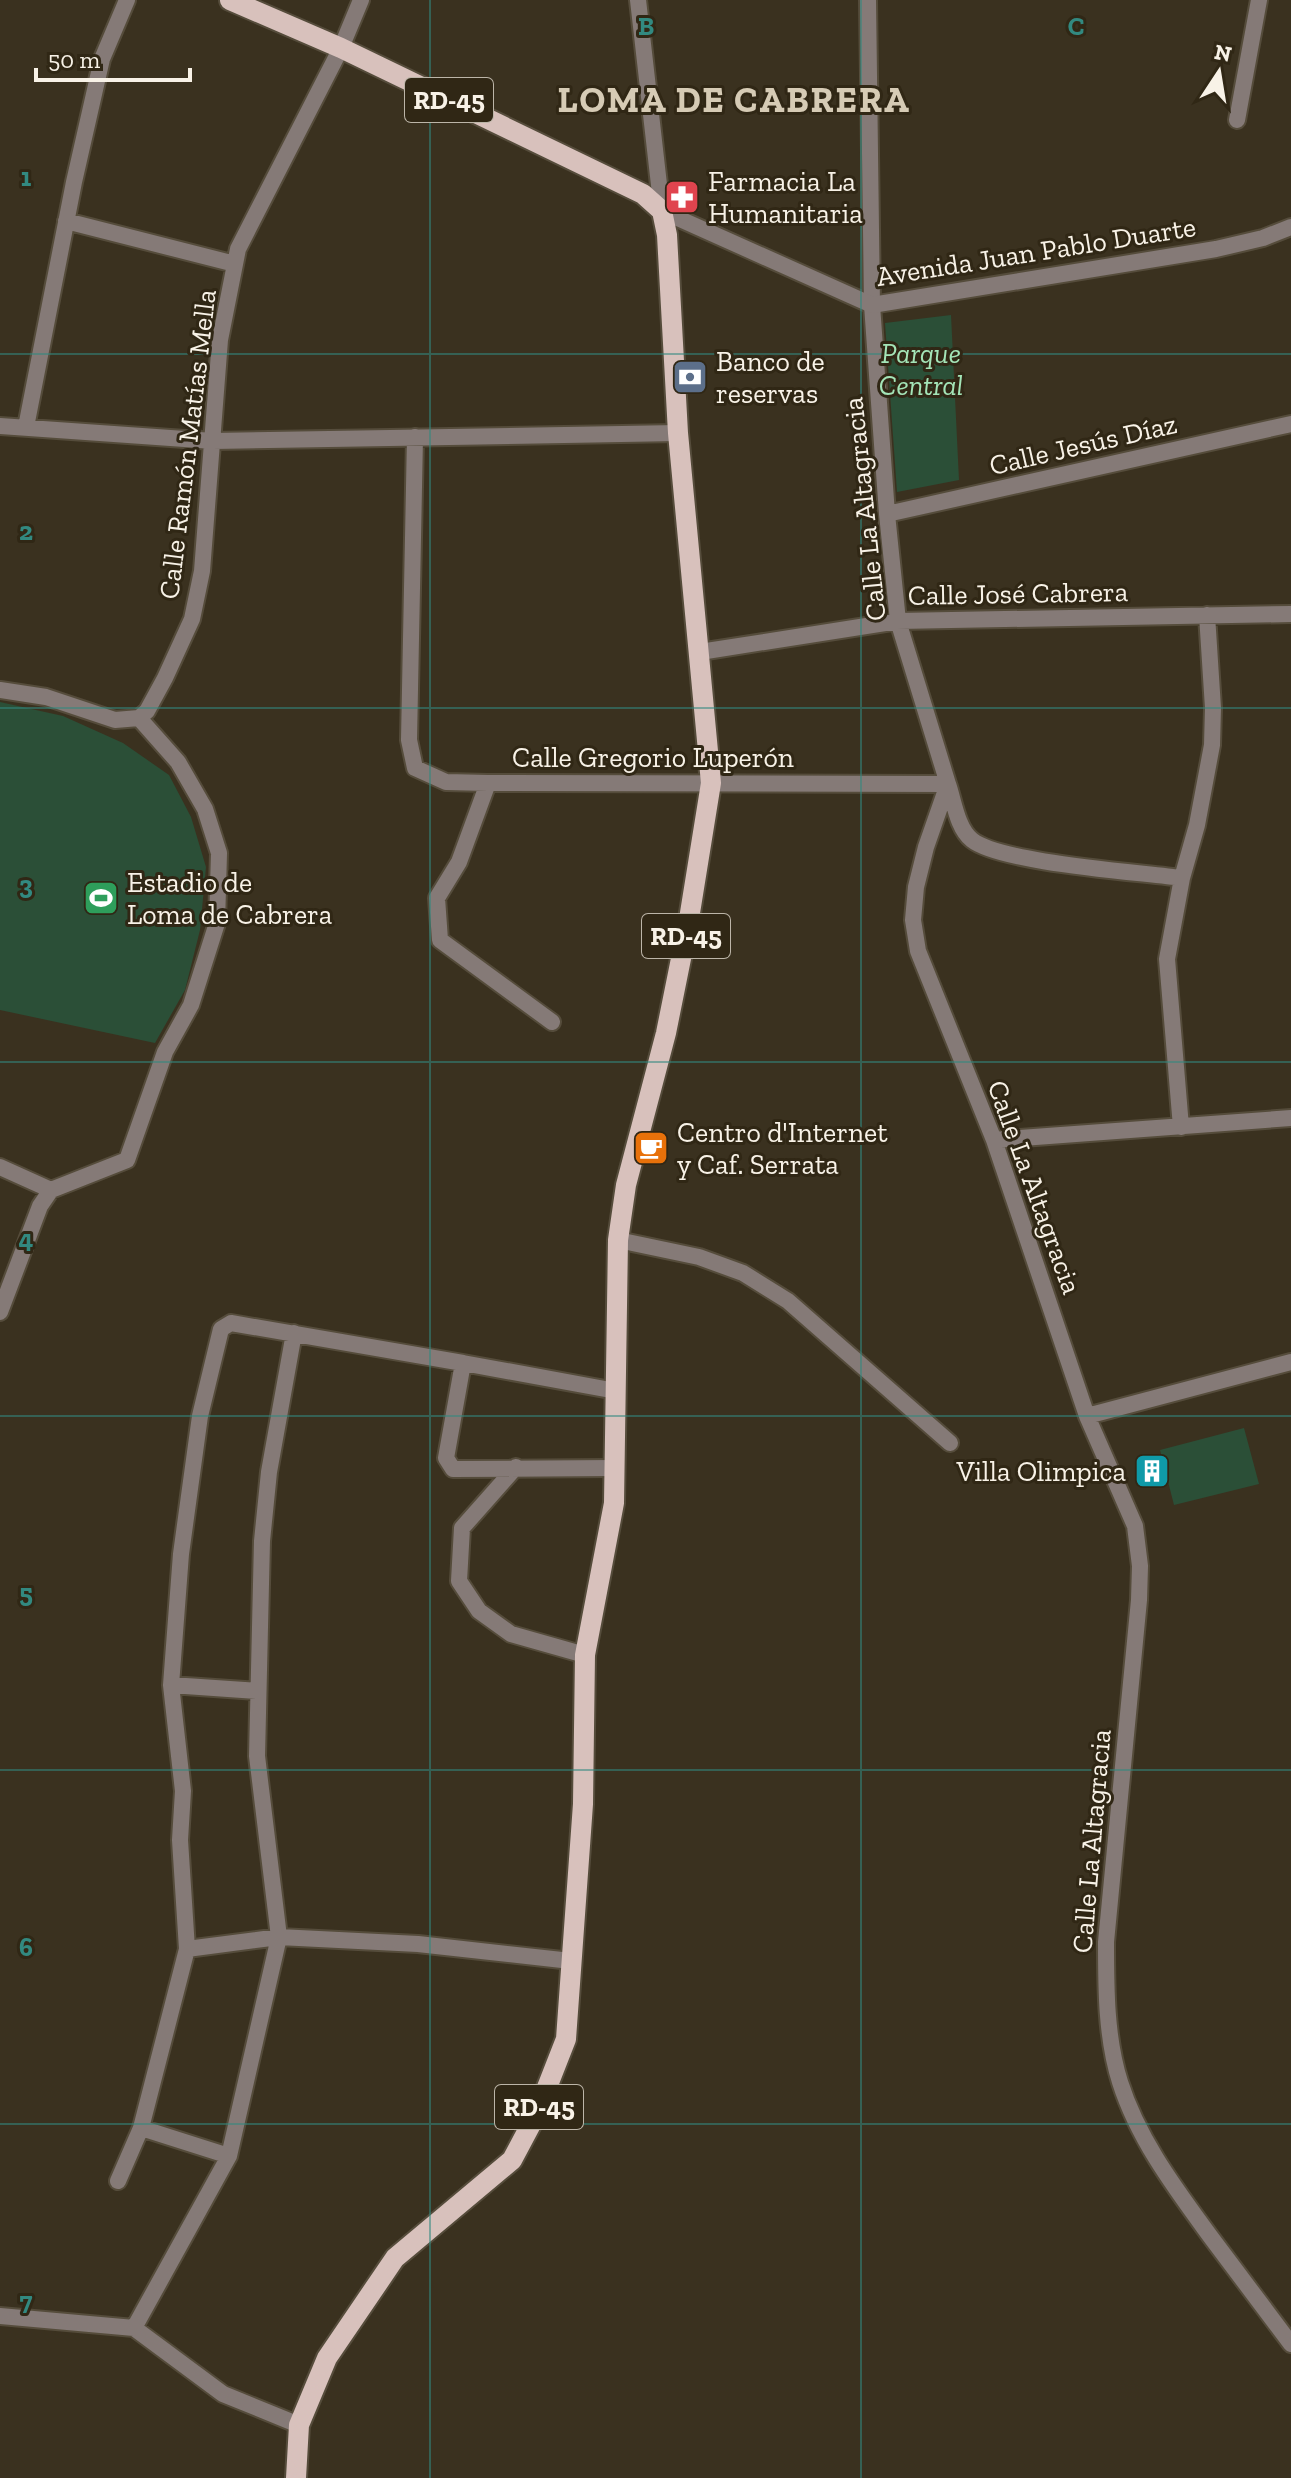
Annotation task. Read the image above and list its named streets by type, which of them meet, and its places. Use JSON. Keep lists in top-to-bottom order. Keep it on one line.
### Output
{"streets":{"main road":["RD-45"],"street":["Avenida Juan Pablo Duarte","Calle Ramón Matías Mella","Calle Jesús Díaz","Calle La Altagracia","Calle José Cabrera","Calle Gregorio Luperón"]},"crossings":[["RD-45","Avenida Juan Pablo Duarte"],["RD-45","Calle Ramón Matías Mella"],["RD-45","Calle José Cabrera"],["RD-45","Calle Gregorio Luperón"],["Avenida Juan Pablo Duarte","Calle La Altagracia"],["Calle Jesús Díaz","Calle La Altagracia"],["Calle La Altagracia","Calle José Cabrera"],["Calle La Altagracia","Calle Gregorio Luperón"]],"districts":["LOMA DE CABRERA"],"parks":["Parque Central"],"places":{"pharmacy":["Farmacia La Humanitaria"],"bank":["Banco de reservas"],"sports":["Estadio de Loma de Cabrera"],"cafe":["Centro d'Internet y Caf. Serrata"],"building":["Villa Olimpica"]},"scale_bar":"50 m","north":"top","grid":{"columns":["B","C"],"rows":["1","2","3","4","5","6","7"]}}
